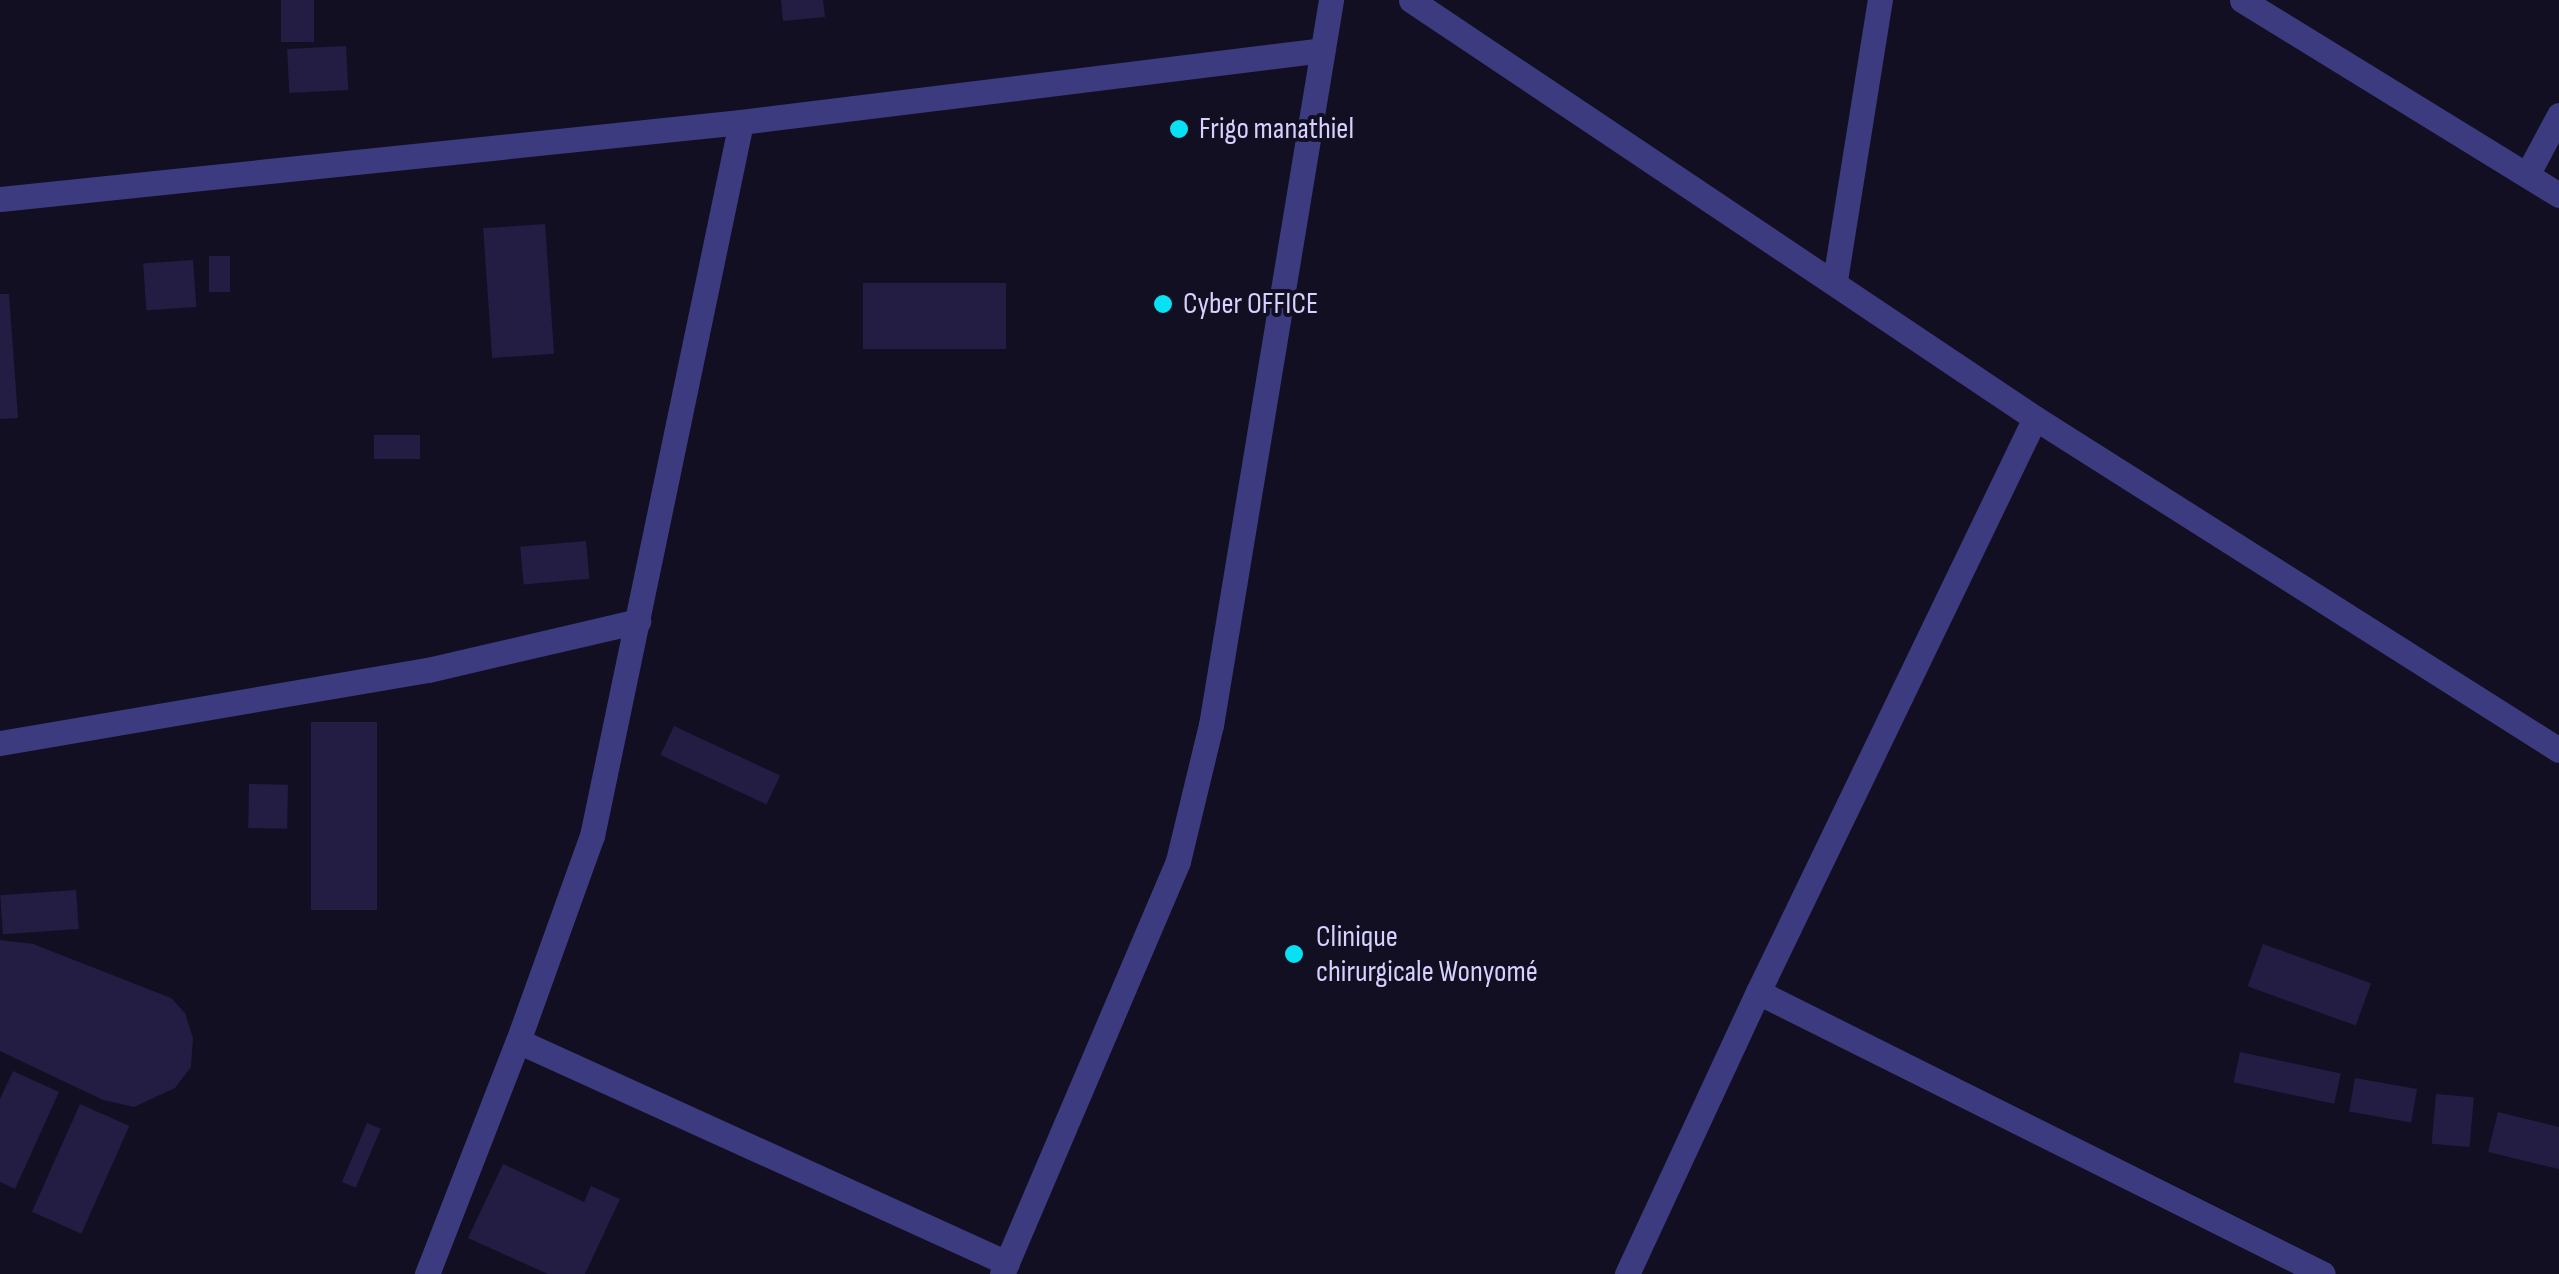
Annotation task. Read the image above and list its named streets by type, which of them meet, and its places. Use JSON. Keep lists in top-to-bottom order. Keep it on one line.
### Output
{"places":["Frigo manathiel","Cyber OFFICE","Clinique chirurgicale Wonyomé"]}
